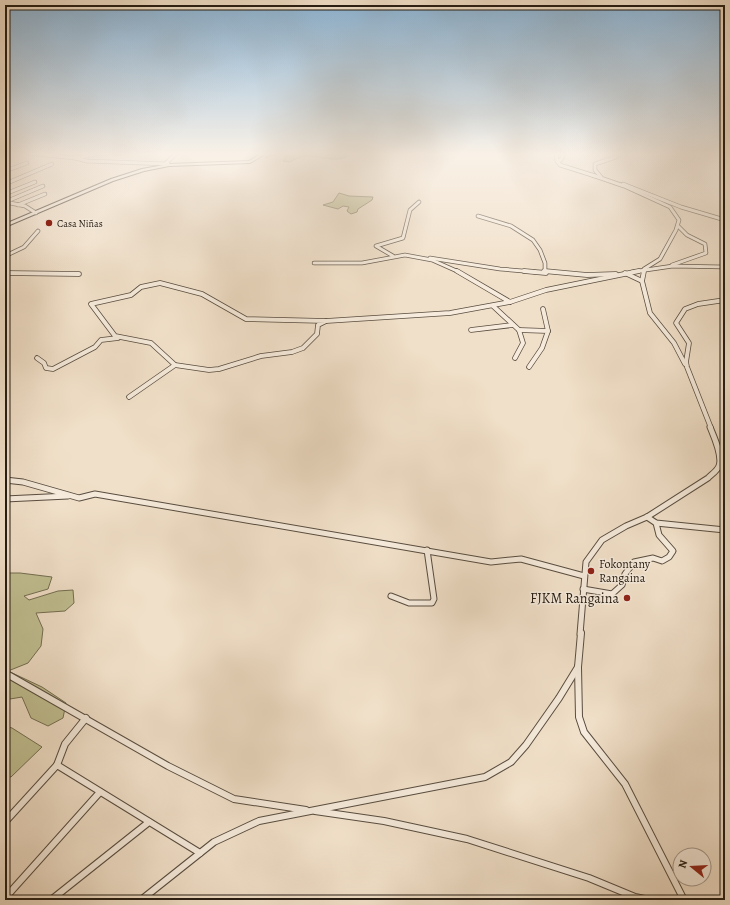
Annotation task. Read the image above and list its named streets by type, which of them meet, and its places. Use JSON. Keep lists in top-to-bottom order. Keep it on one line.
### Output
{"places":["Casa Niñas","Fokontany Rangaina","FJKM Rangaina"],"north":"left"}
